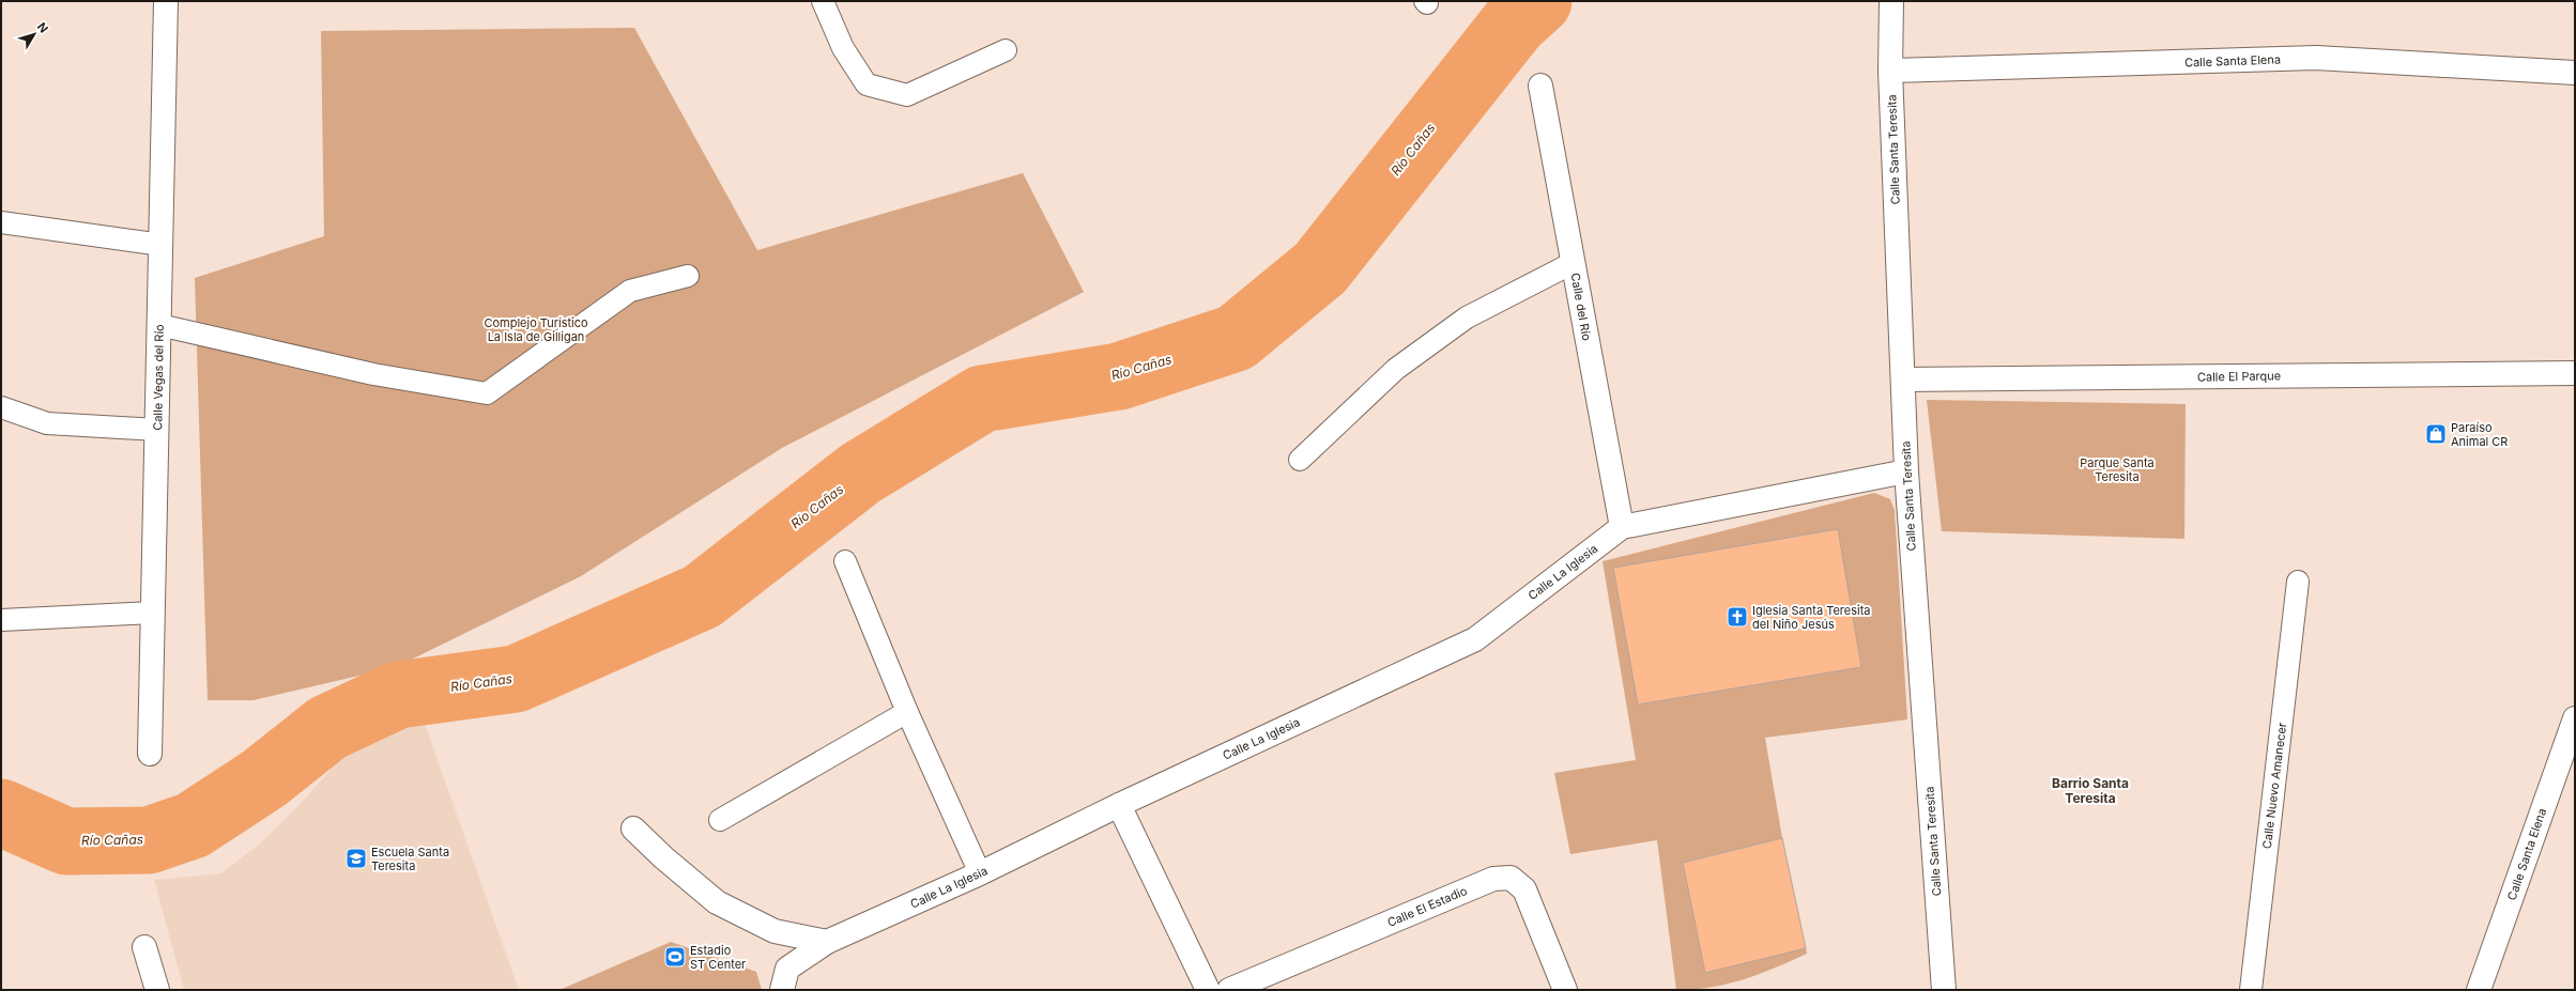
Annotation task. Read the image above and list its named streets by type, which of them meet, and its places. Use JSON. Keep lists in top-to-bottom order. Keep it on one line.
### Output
{"streets":{"street":["Calle Santa Elena","Calle Santa Teresita","Calle del Río","Calle El Parque","Calle Vegas del Río","Calle La Iglesia","Calle El Estadio"],"lane":["Calle Nuevo Amanecer"]},"crossings":[["Calle Santa Elena","Calle Santa Teresita"],["Calle Santa Teresita","Calle El Parque"],["Calle Santa Teresita","Calle La Iglesia"],["Calle del Río","Calle La Iglesia"]],"districts":["Barrio Santa Teresita"],"water":["Río Cañas"],"parks":["Complejo Turístico La Isla de Gilligan","Parque Santa Teresita"],"places":{"shop":["Paraíso Animal CR"],"church":["Iglesia Santa Teresita del Niño Jesús"],"school or university":["Escuela Santa Teresita"],"sports":["Estadio ST Center"]},"north":"top right"}
